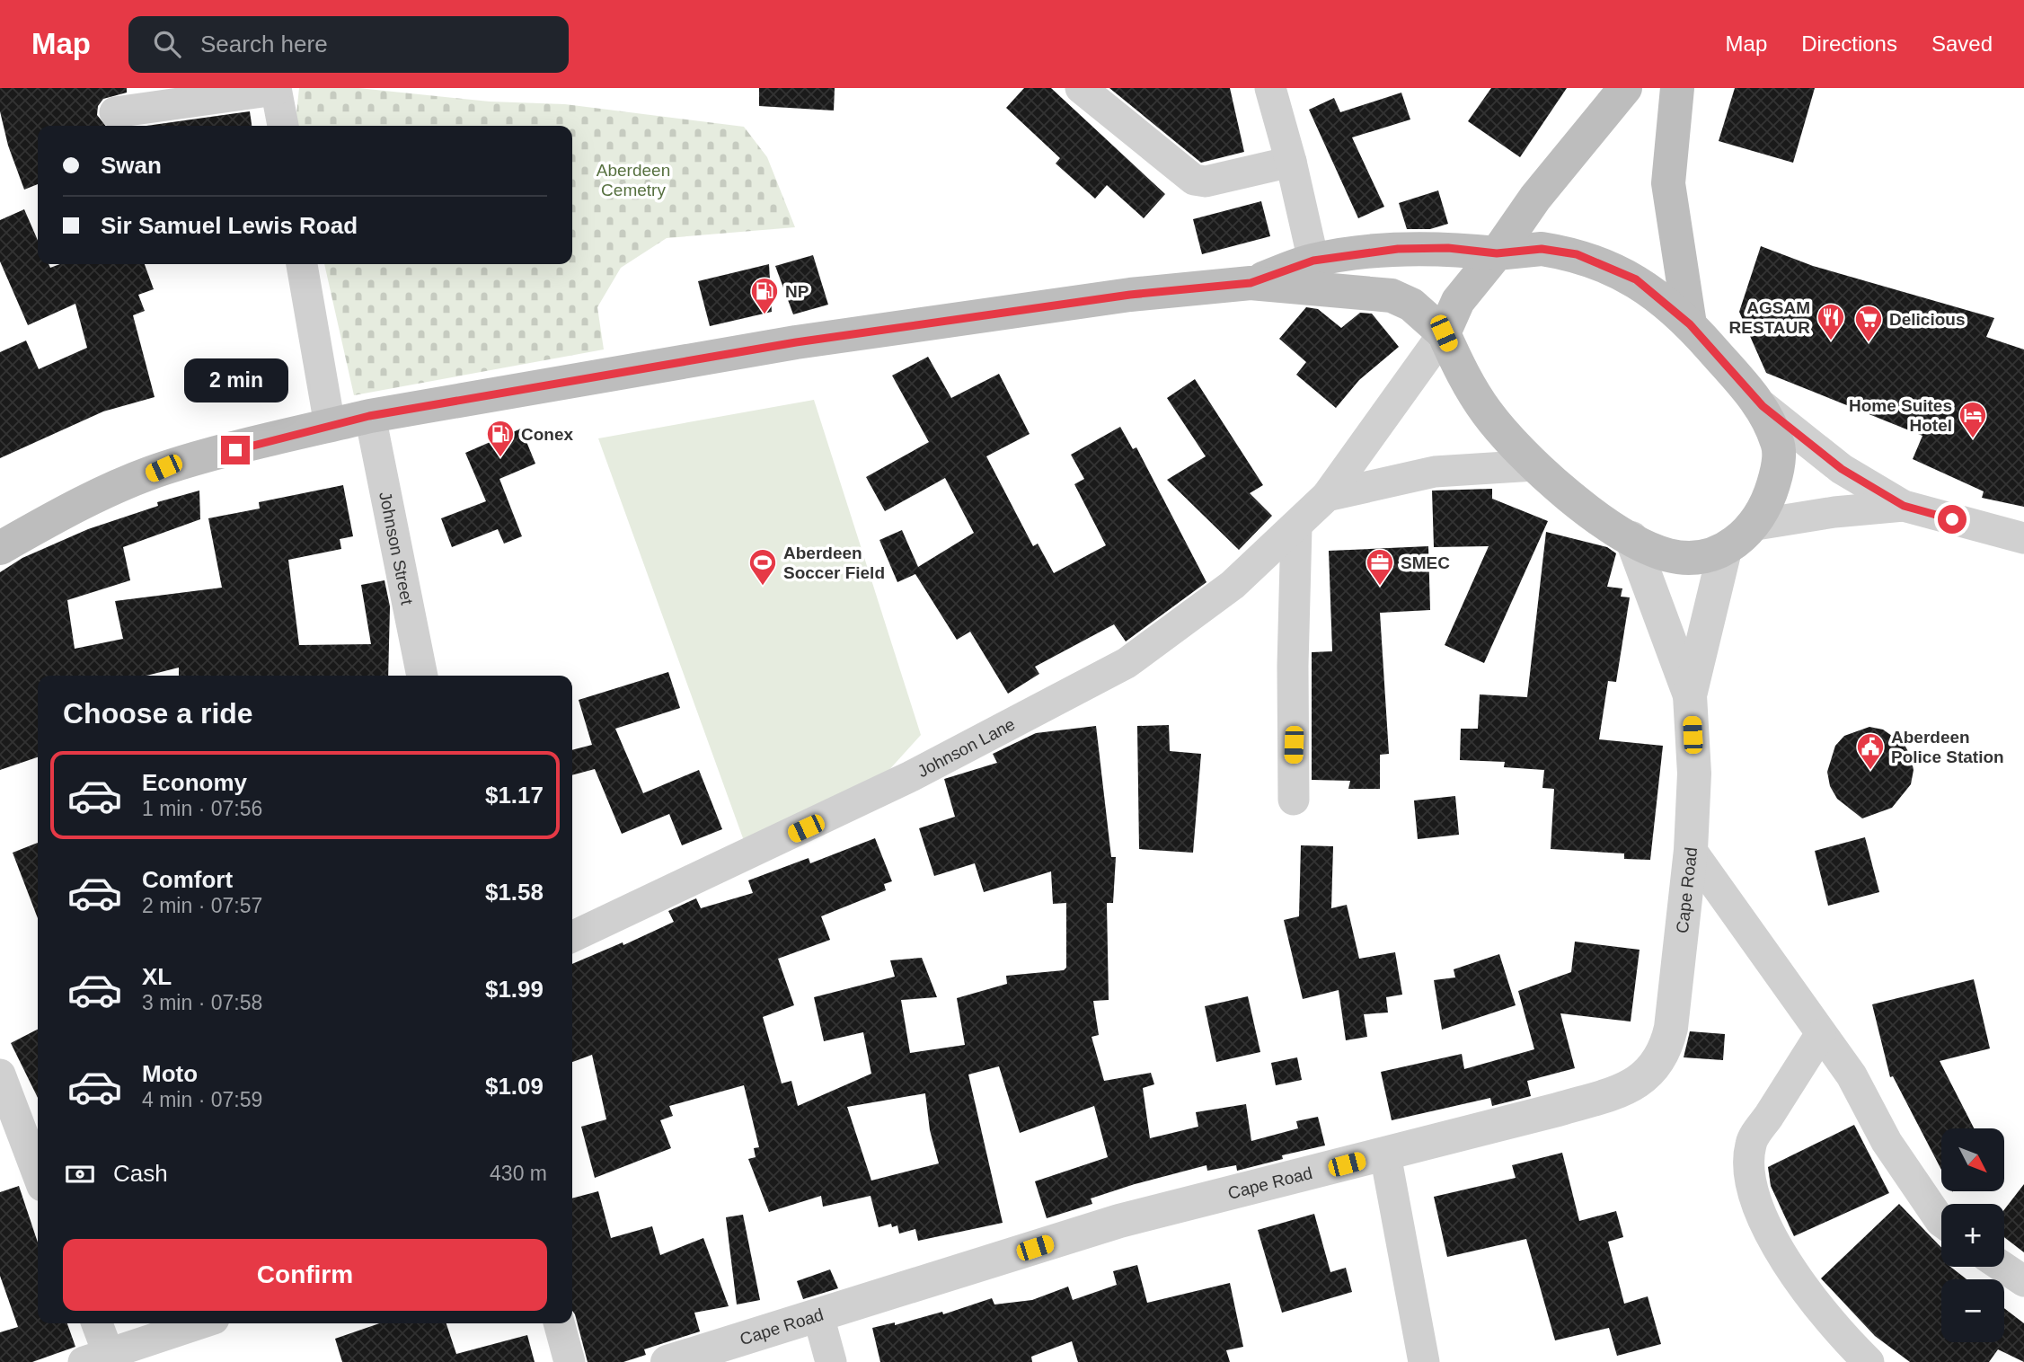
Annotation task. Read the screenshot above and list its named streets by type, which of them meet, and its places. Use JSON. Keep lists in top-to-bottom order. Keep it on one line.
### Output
{"streets":{"street":["Johnson Street","Johnson Lane","Cape Road"]},"parks":["Aberdeen Cemetry"],"places":{"fuel station":["NP","Conex"],"restaurant":["AGSAM RESTAUR"],"supermarket":["Delicious"],"hotel":["Home Suites Hotel"],"sports":["Aberdeen Soccer Field"],"office":["SMEC"],"public building":["Aberdeen Police Station"]},"north":"bottom right","page":{"header":"Map","search":"Search here","nav":["Map","Directions","Saved"],"banner":["Swan","Sir Samuel Lewis Road"],"bubble":"2 min","heading":"Choose a ride","list":[{"name":"Economy","note":"1 min · 07:56","value":"$1.17"},{"name":"Comfort","note":"2 min · 07:57","value":"$1.58"},{"name":"XL","note":"3 min · 07:58","value":"$1.99"},{"name":"Moto","note":"4 min · 07:59","value":"$1.09"}],"map_buttons":["+","−"],"pay":["Cash","430 m"],"buttons":"Confirm"}}
